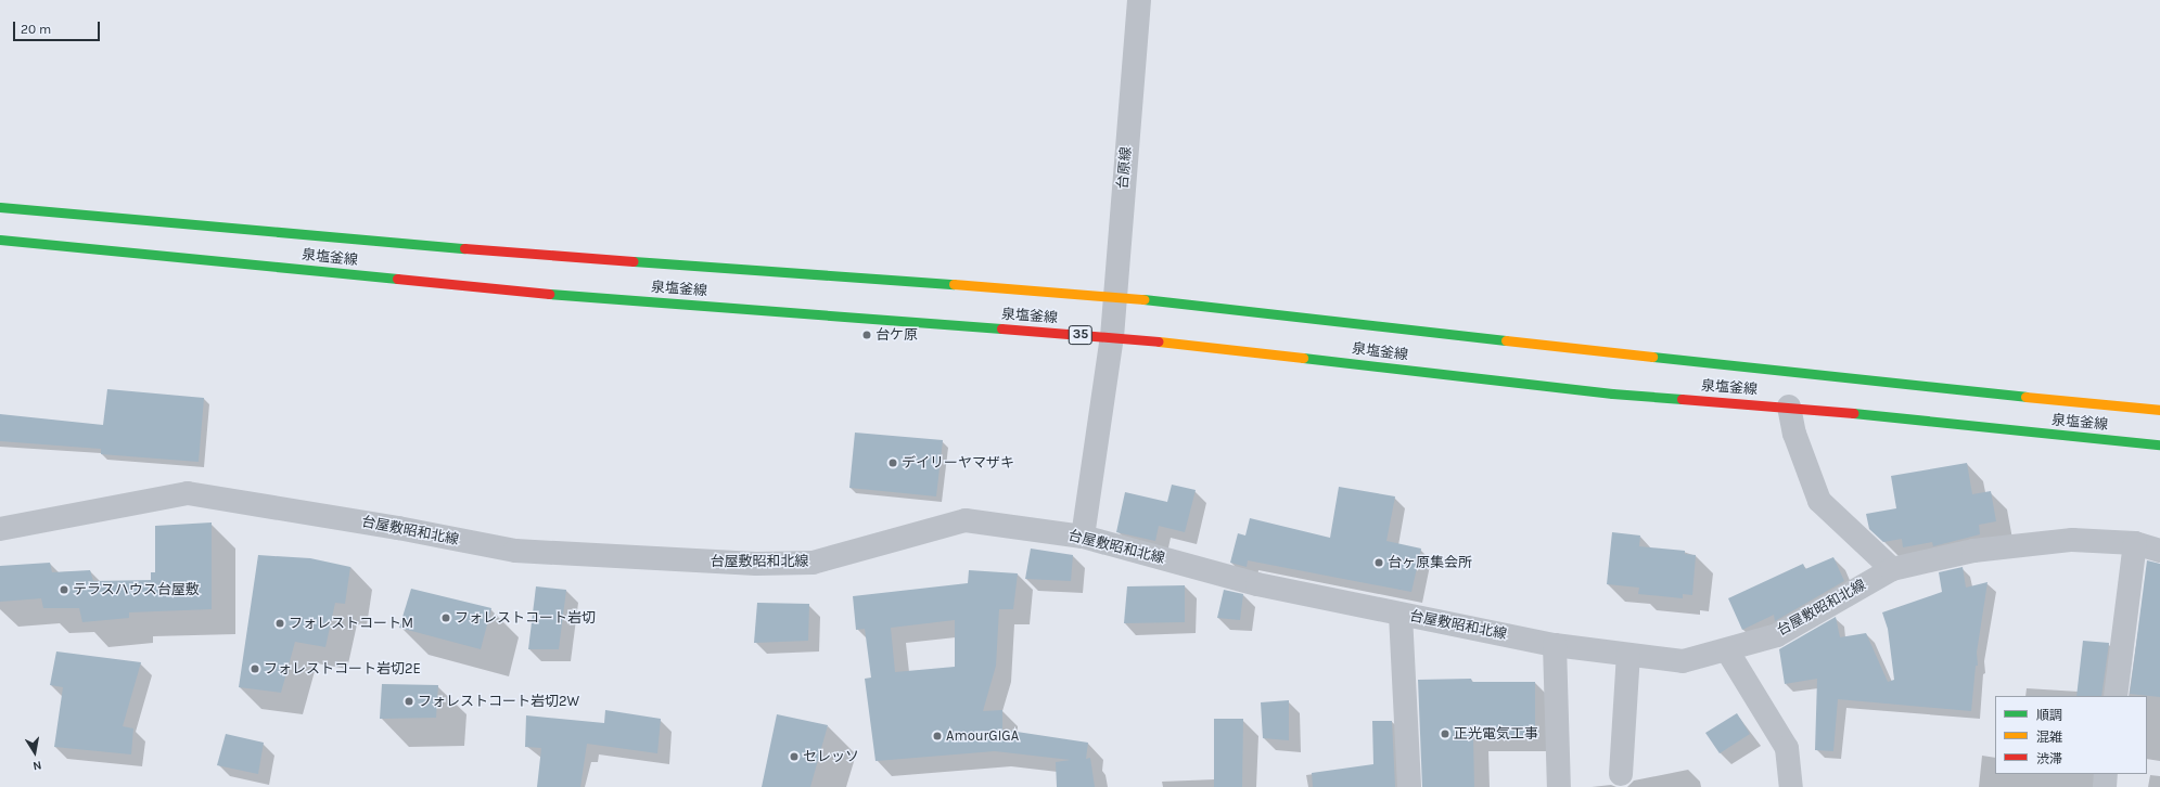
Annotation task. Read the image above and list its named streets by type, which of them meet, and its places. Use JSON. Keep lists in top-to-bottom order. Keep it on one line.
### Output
{"streets":{"main road":["泉塩釜線","35"],"street":["台原線","台屋敷昭和北線"]},"crossings":[["台原線","泉塩釜線"],["台原線","台屋敷昭和北線"]],"places":["台ケ原","デイリーヤマザキ","台ヶ原集会所","テラスハウス台屋敷","フォレストコート岩切","フォレストコートM","フォレストコート岩切2E","フォレストコート岩切2W","正光電気工事","AmourGIGA","セレッソ"],"legend":["順調","混雑","渋滞"],"scale_bar":"20 m","north":"bottom"}
